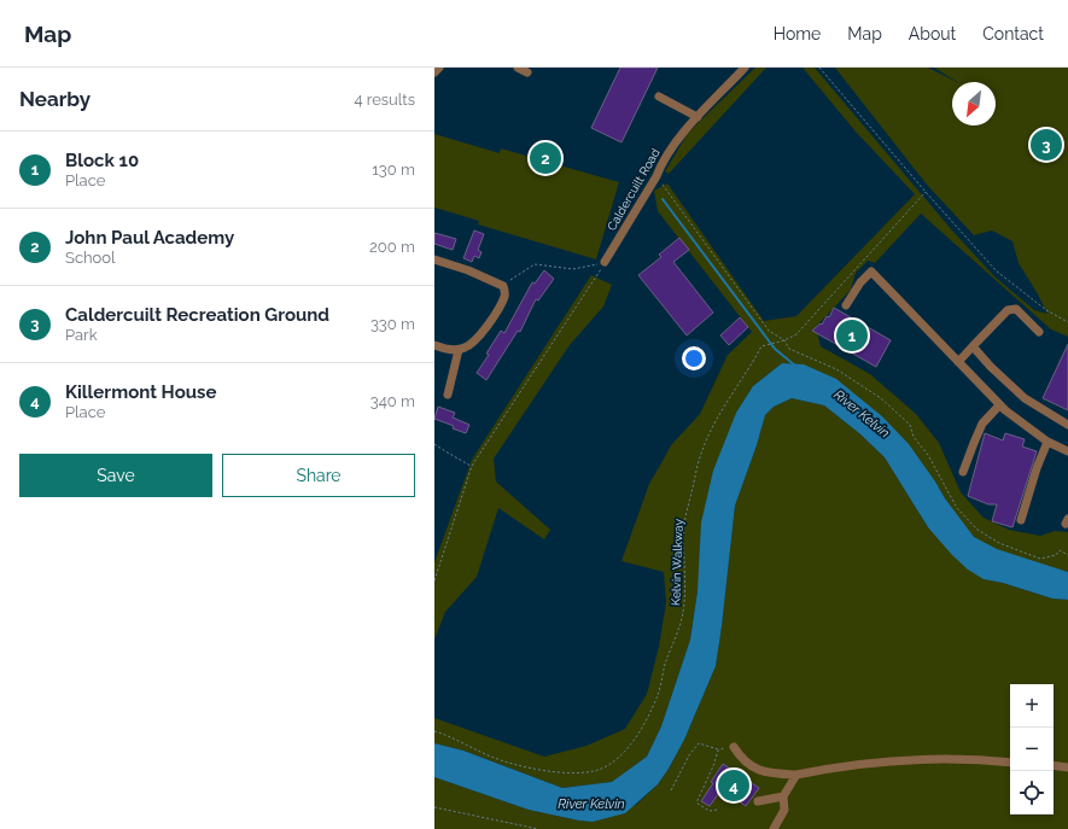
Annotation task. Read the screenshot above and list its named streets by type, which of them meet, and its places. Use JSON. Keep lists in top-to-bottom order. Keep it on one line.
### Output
{"streets":{"street":["Caldercuilt Road"],"path":["Kelvin Walkway"]},"water":["River Kelvin"],"north":"bottom left","page":{"header":"Map","nav":["Home","Map","About","Contact"],"heading":["Nearby","4 results"],"pins":["3","2","1","4"],"list":[{"mark":"1","name":"Block 10","note":"Place","value":"130 m"},{"mark":"2","name":"John Paul Academy","note":"School","value":"200 m"},{"mark":"3","name":"Caldercuilt Recreation Ground","note":"Park","value":"330 m"},{"mark":"4","name":"Killermont House","note":"Place","value":"340 m"}],"buttons":["Save","Share"],"map_buttons":["+","−"]}}
